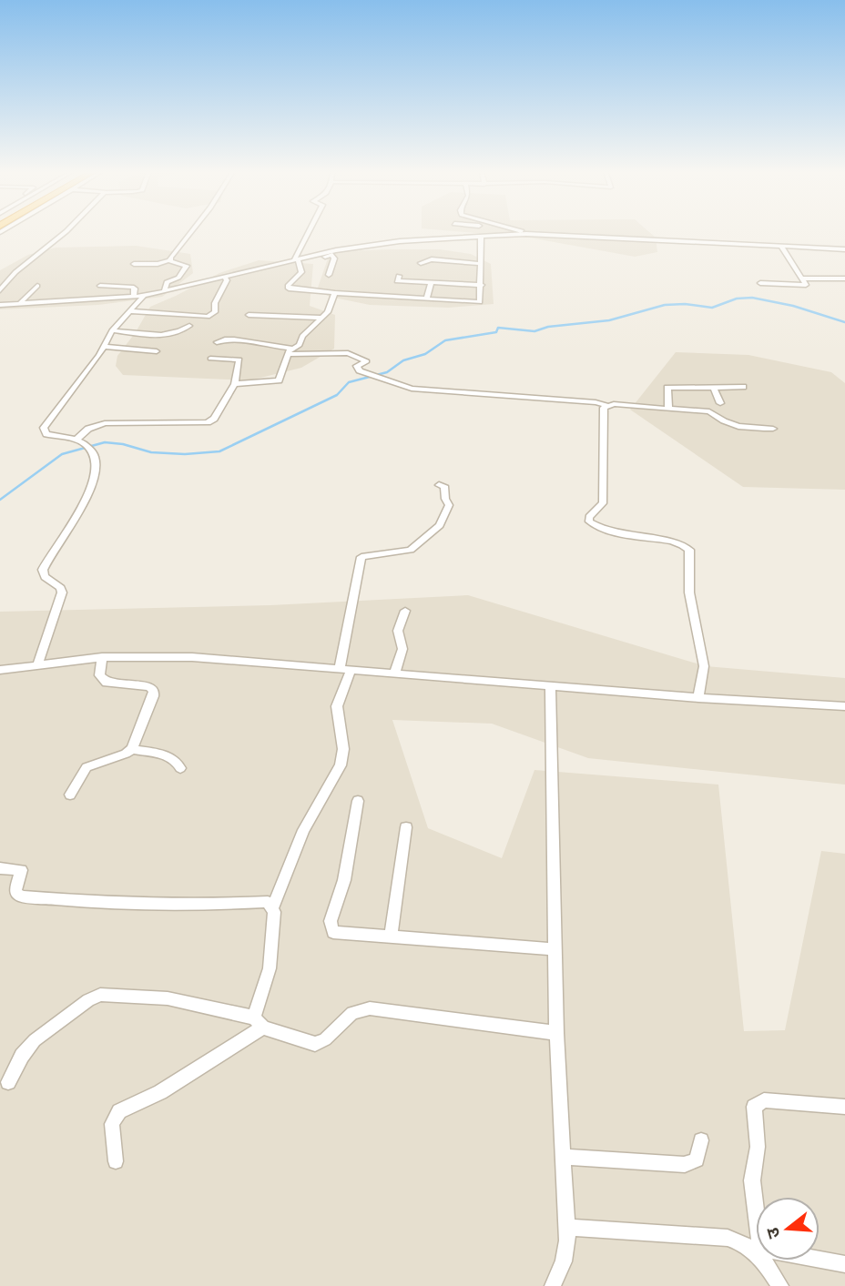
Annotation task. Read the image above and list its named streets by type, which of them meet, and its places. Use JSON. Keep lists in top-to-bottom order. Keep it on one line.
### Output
{"north":"left"}
